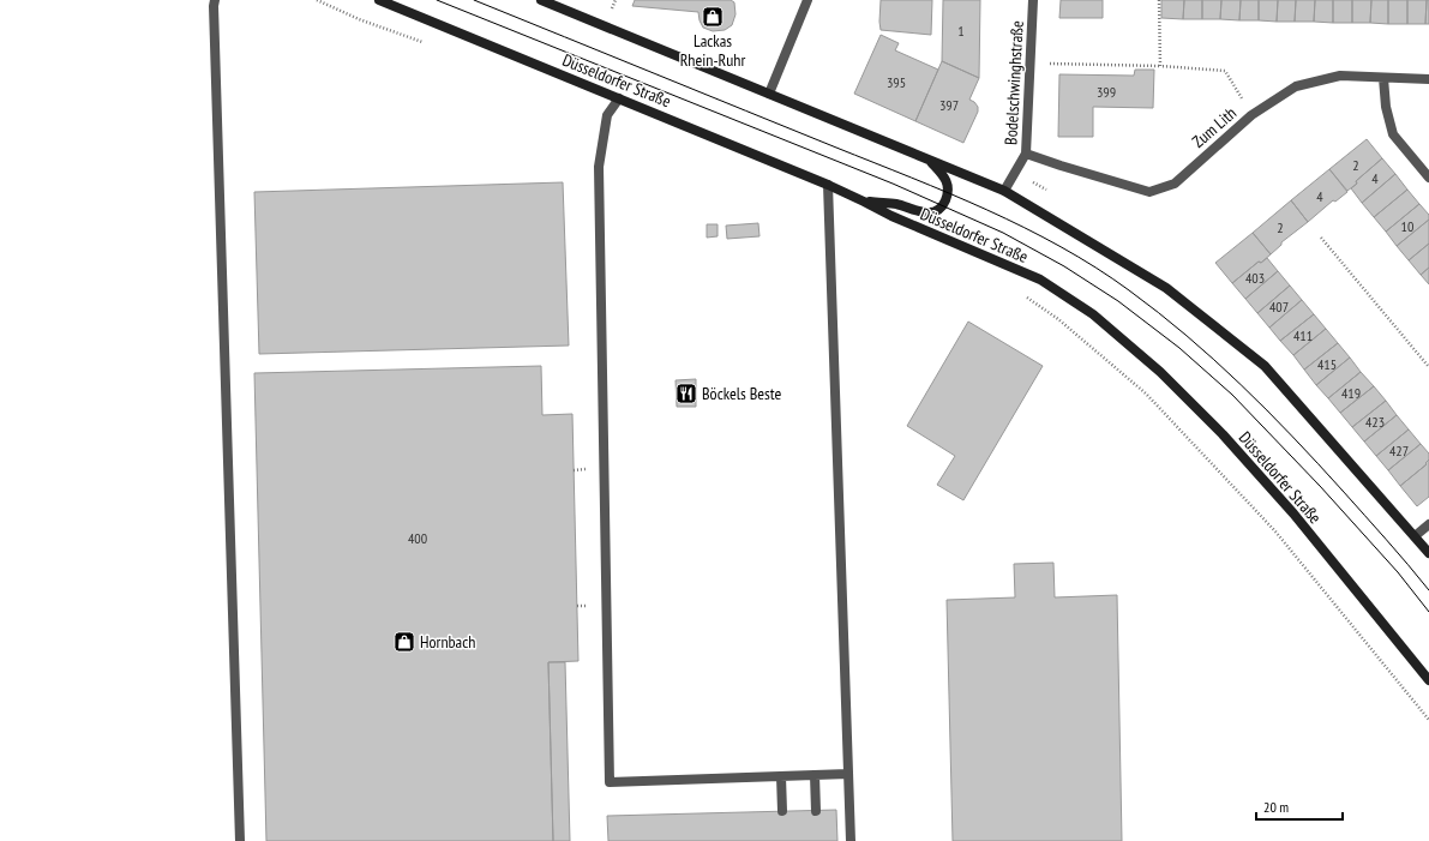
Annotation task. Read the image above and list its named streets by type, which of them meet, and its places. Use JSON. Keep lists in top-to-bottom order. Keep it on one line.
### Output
{"streets":{"main road":["Düsseldorfer Straße"],"street":["Bodelschwinghstraße","Zum Lith"]},"crossings":[["Bodelschwinghstraße","Zum Lith"]],"places":{"shop":["Lackas Rhein-Ruhr","Hornbach"],"restaurant":["Böckels Beste"]},"house_numbers":["1","395","399","397","2","4","4","10","2","403","407","411","415","419","423","427","400"],"scale_bar":"20 m"}
